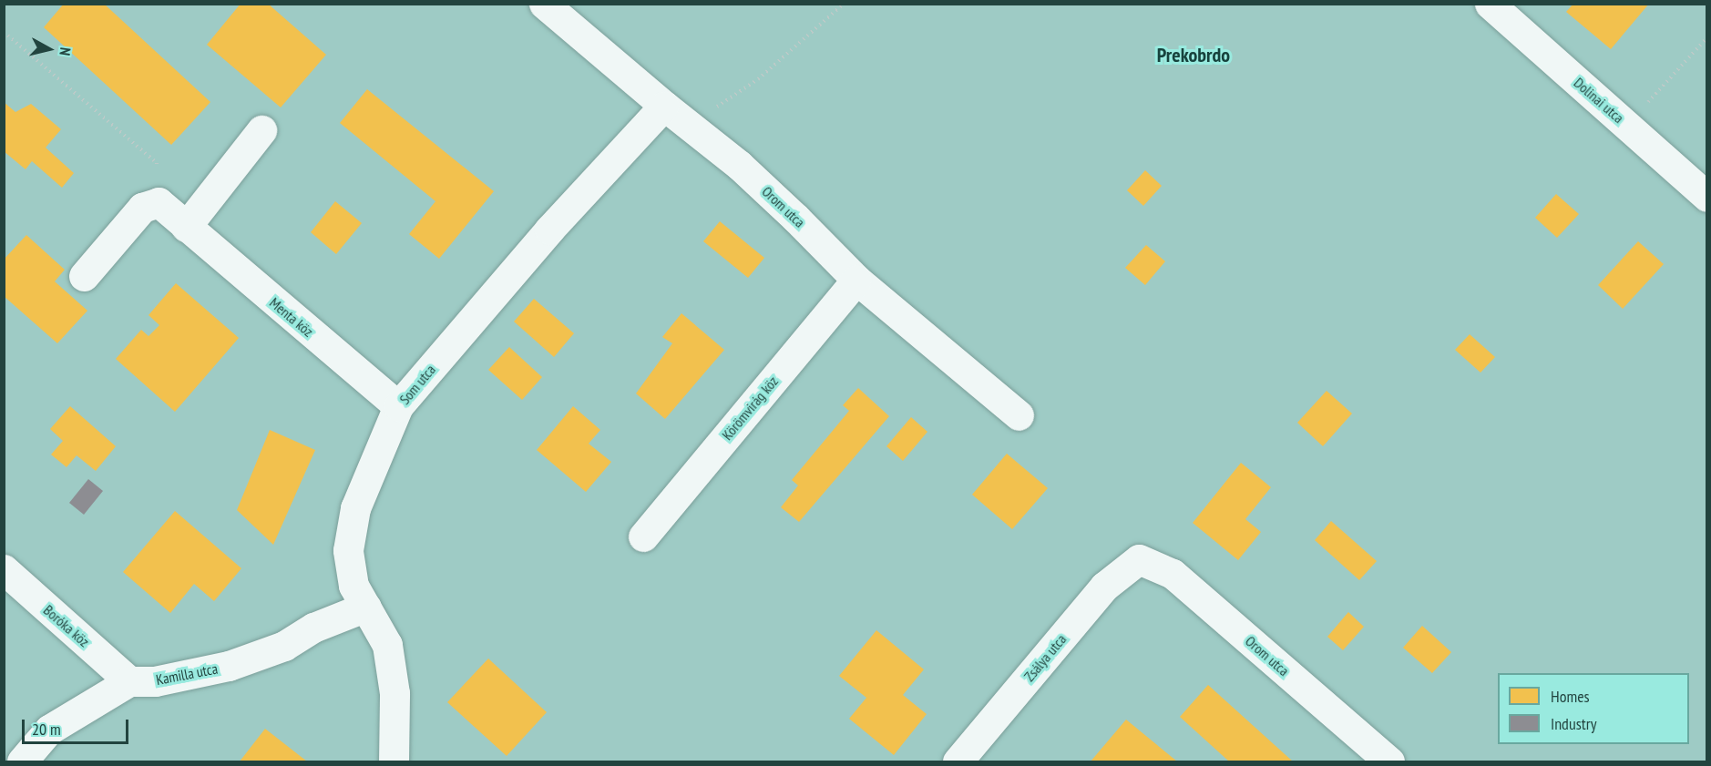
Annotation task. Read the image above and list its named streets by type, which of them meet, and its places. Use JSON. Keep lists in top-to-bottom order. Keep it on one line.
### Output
{"streets":{"street":["Dolinai utca","Orom utca","Menta köz","Som utca","Körömvirág köz","Boróka köz","Zsálya utca","Kamilla utca"]},"crossings":[["Orom utca","Som utca"],["Orom utca","Körömvirág köz"],["Orom utca","Zsálya utca"],["Menta köz","Som utca"],["Som utca","Kamilla utca"],["Boróka köz","Kamilla utca"]],"districts":["Prekobrdo"],"legend":["Homes","Industry"],"scale_bar":"20 m","north":"right"}
